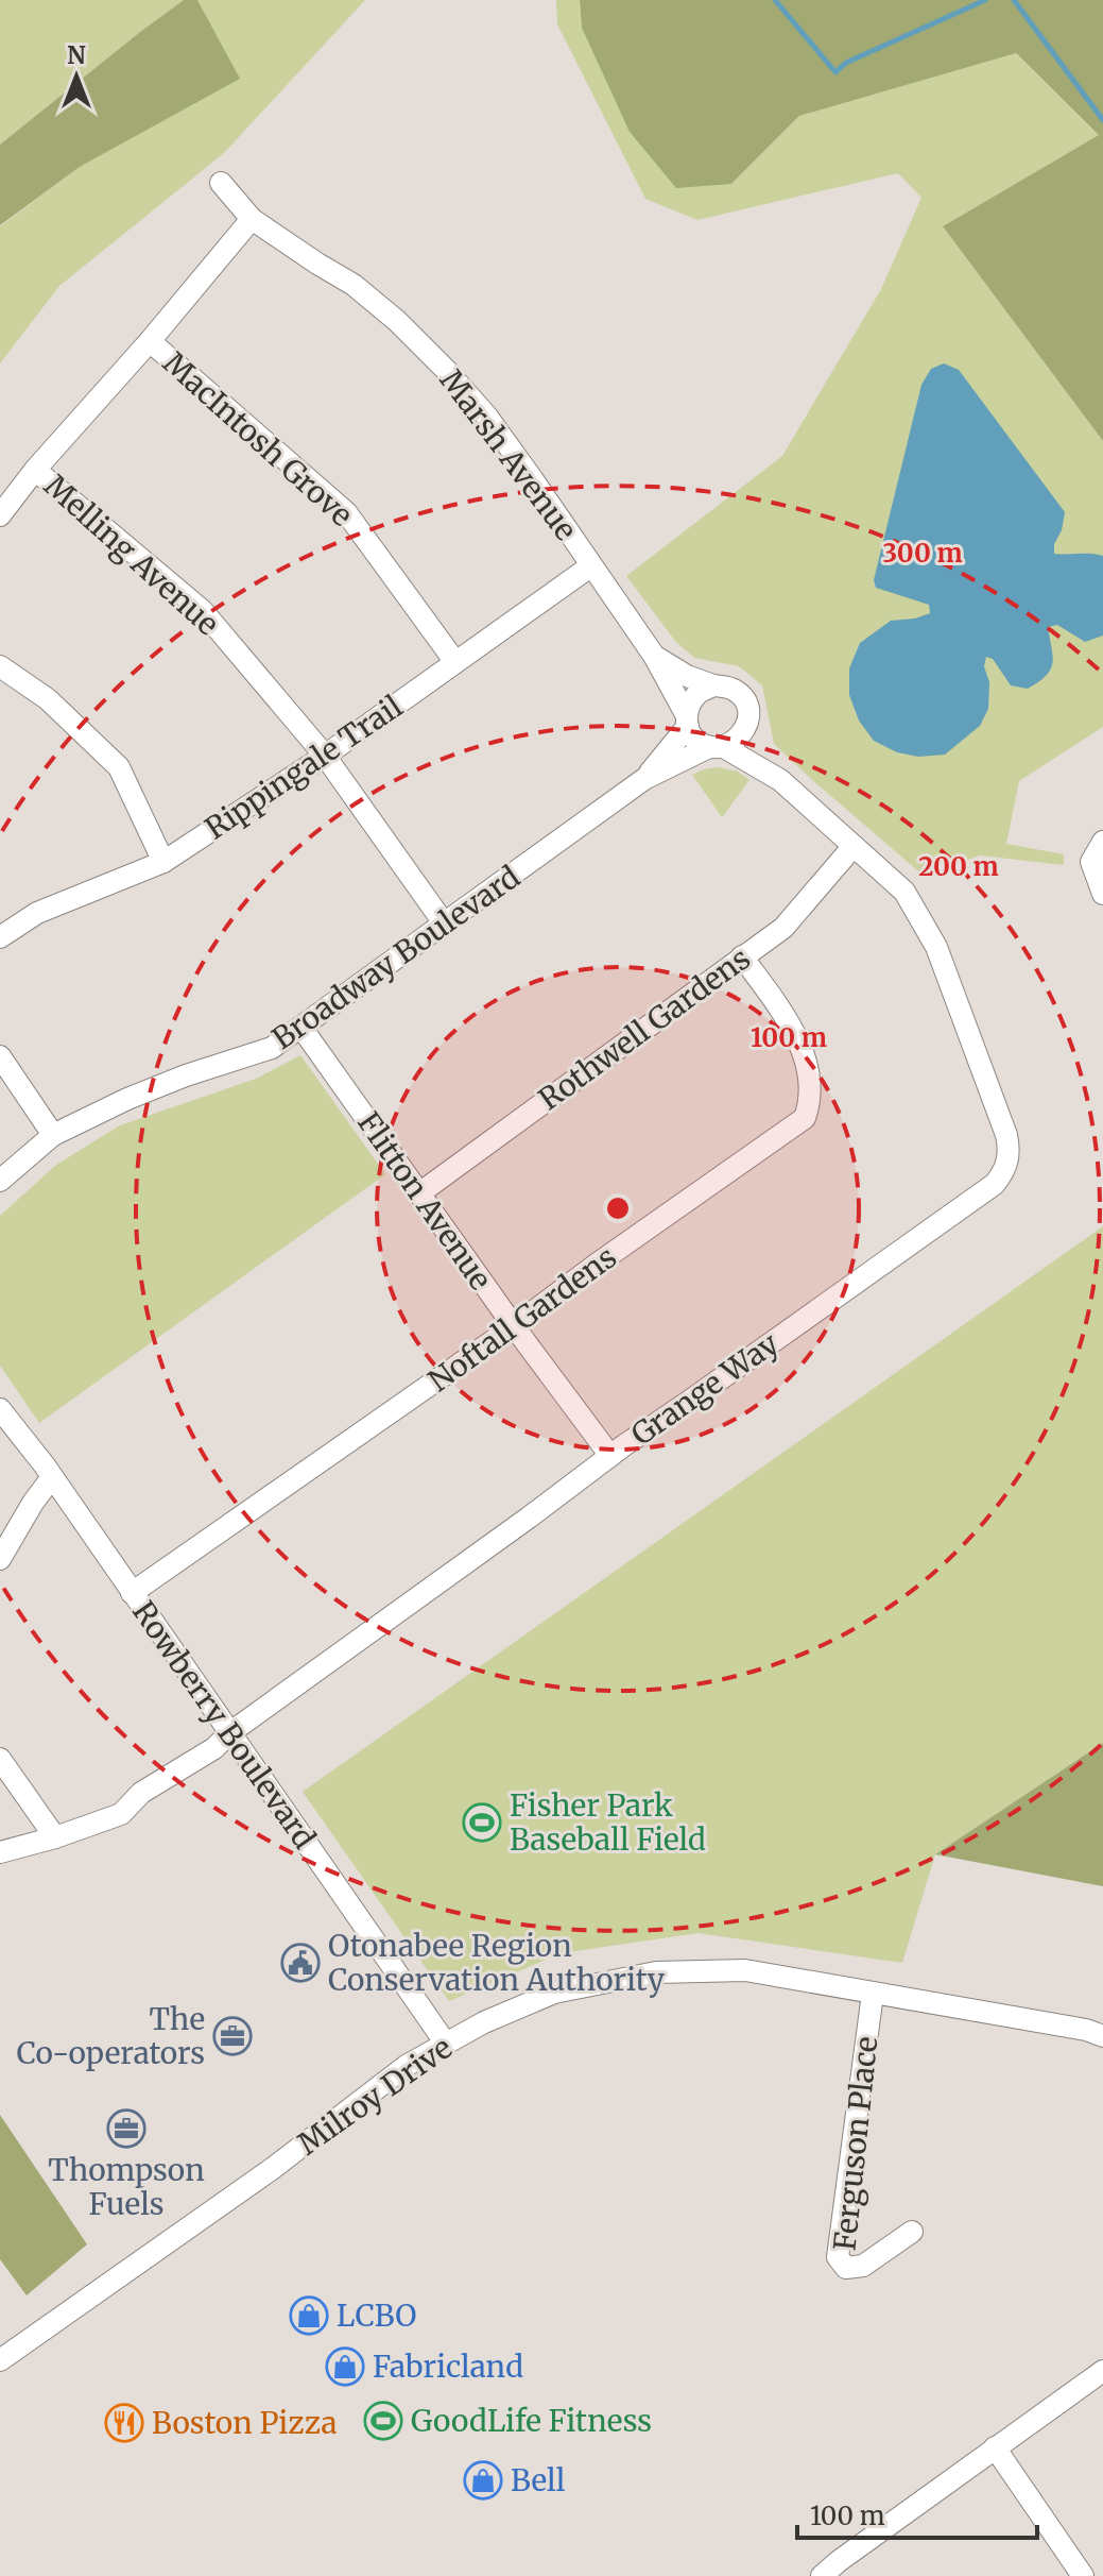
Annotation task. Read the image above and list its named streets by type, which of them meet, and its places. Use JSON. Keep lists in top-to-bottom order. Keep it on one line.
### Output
{"streets":{"street":["MacIntosh Grove","Marsh Avenue","Melling Avenue","Rippingale Trail","Broadway Boulevard","Rothwell Gardens","Flitton Avenue","Noftall Gardens","Grange Way","Rowberry Boulevard","Milroy Drive","Ferguson Place"]},"crossings":[["MacIntosh Grove","Rippingale Trail"],["Marsh Avenue","Rippingale Trail"],["Marsh Avenue","Broadway Boulevard"],["Marsh Avenue","Grange Way"],["Melling Avenue","Rippingale Trail"],["Melling Avenue","Broadway Boulevard"],["Broadway Boulevard","Flitton Avenue"],["Broadway Boulevard","Grange Way"],["Rothwell Gardens","Flitton Avenue"],["Rothwell Gardens","Noftall Gardens"],["Rothwell Gardens","Grange Way"],["Flitton Avenue","Noftall Gardens"],["Flitton Avenue","Grange Way"],["Noftall Gardens","Rowberry Boulevard"],["Grange Way","Rowberry Boulevard"],["Rowberry Boulevard","Milroy Drive"],["Milroy Drive","Ferguson Place"]],"places":{"sports":["Fisher Park Baseball Field","GoodLife Fitness"],"public building":["Otonabee Region Conservation Authority"],"office":["The Co-operators","Thompson Fuels"],"shop":["LCBO","Fabricland","Bell"],"restaurant":["Boston Pizza"]},"scale_bar":"100 m","north":"top","rings":["300 m","200 m","100 m"]}
